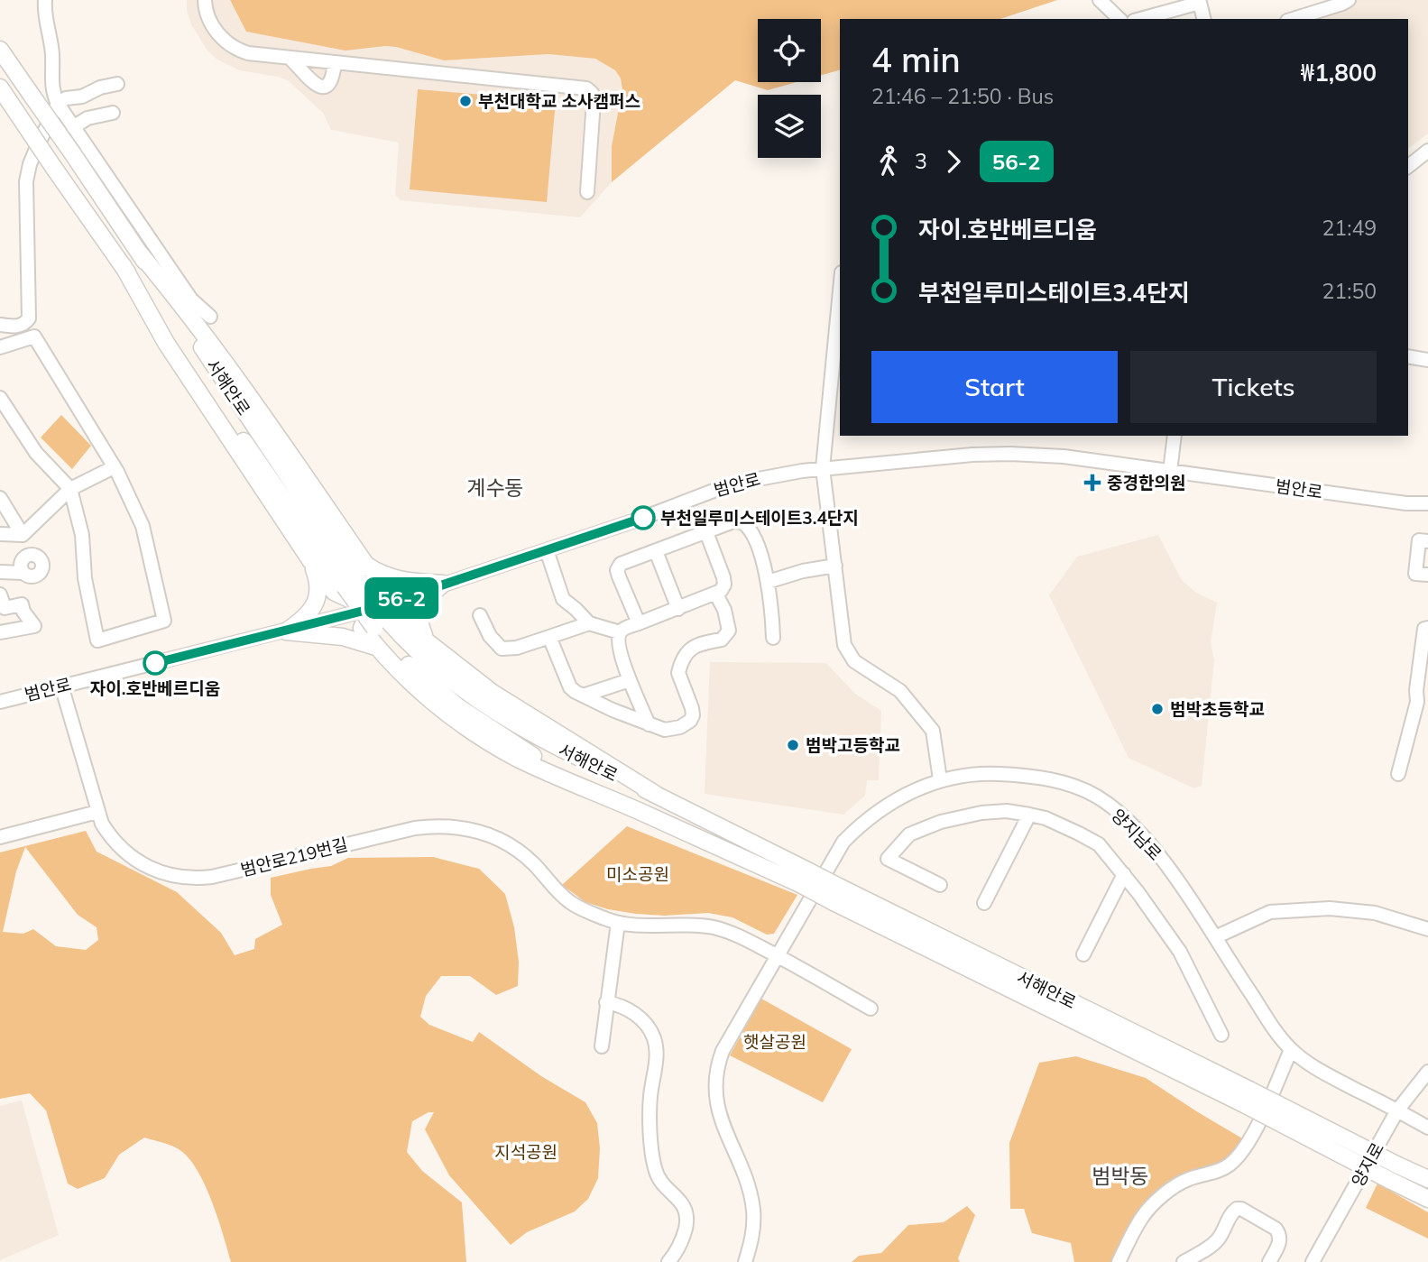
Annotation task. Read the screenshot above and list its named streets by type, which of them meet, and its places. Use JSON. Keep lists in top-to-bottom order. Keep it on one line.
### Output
{"streets":{"main road":["서해안로"],"street":["범안로","양지남로","범안로219번길","양지로"]},"crossings":[["범안로","범안로219번길"],["양지남로","범안로219번길"],["양지남로","양지로"]],"districts":["계수동","범박동"],"parks":["미소공원","햇살공원","지석공원"],"places":{"other":["부천대학교 소사캠퍼스","부천일루미스테이트3.4단지","자이.호반베르디움","범박초등학교","범박고등학교"],"health":["중경한의원"]},"lines":["bus line 56-2"],"page":{"on_map":"56-2","heading":["4 min","21:46 – 21:50 · Bus","₩1,800"],"legs":["3","56-2"],"list":[{"name":"자이.호반베르디움","value":"21:49"},{"name":"부천일루미스테이트3.4단지","value":"21:50"}],"buttons":["Start","Tickets"]}}
